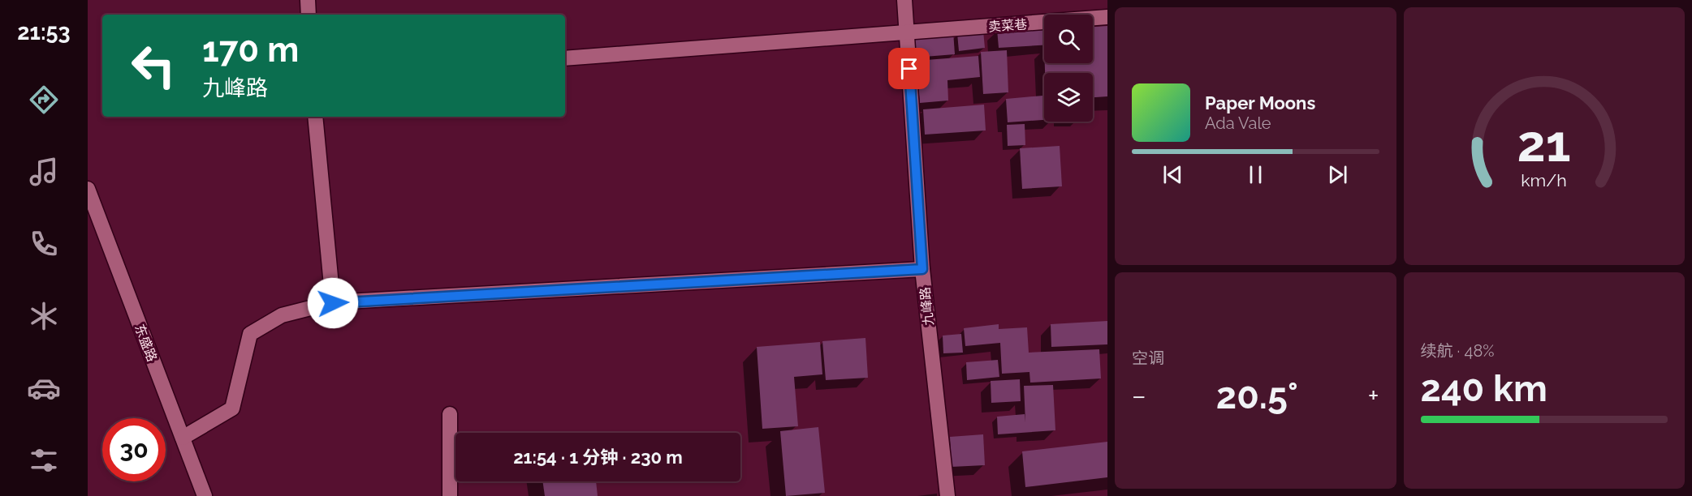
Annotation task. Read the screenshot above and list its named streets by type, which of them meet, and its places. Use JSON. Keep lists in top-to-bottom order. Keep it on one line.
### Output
{"streets":{"street":["卖菜巷","九峰路","东盛路"]},"crossings":[["卖菜巷","九峰路"]],"page":{"tabs":"21:53","turn":["170 m","九峰路"],"song":["Paper Moons","Ada Vale"],"tile":["空调",["续航 · 48%","240 km"]],"heat":["−","20.5°","+"],"limit":"30","trip":"21:54 · 1 分钟 · 230 m","gauge":["21","km/h"]}}
